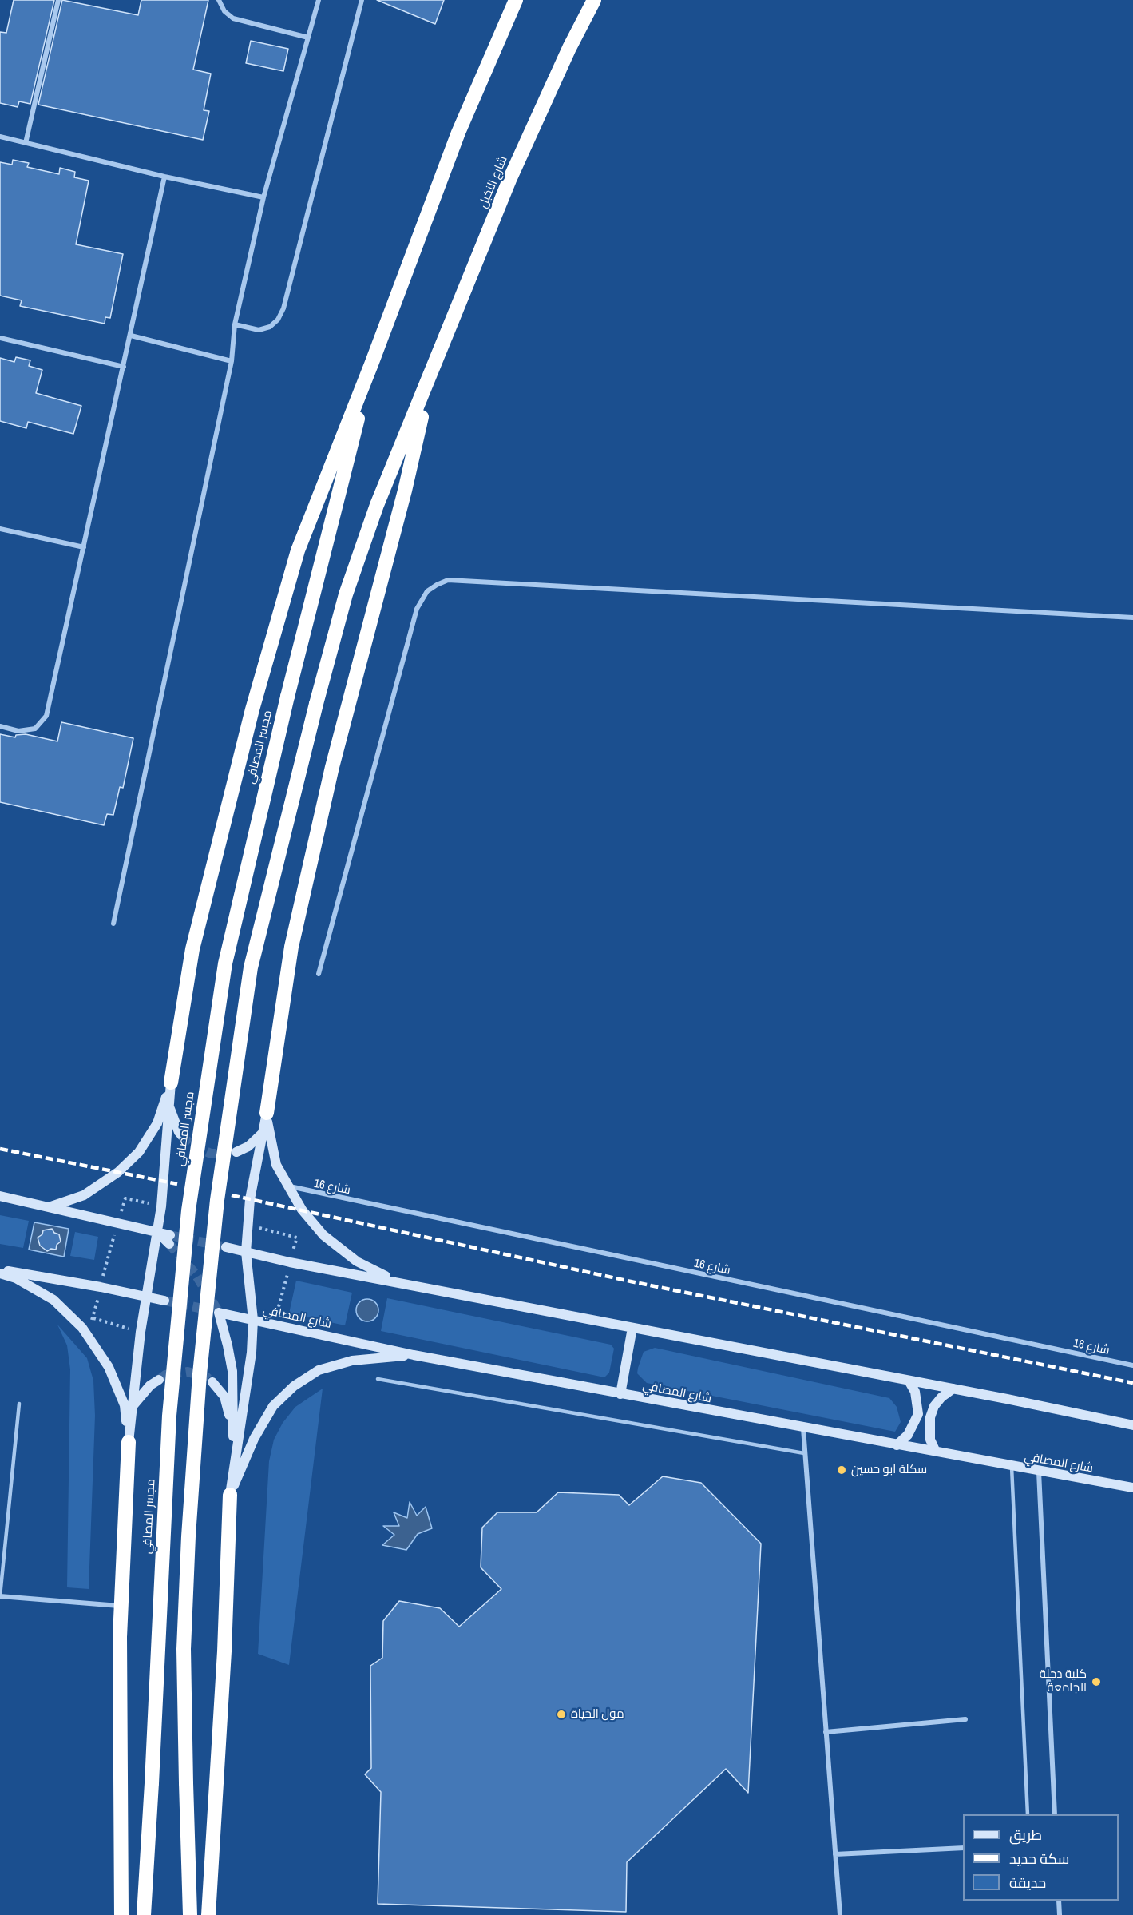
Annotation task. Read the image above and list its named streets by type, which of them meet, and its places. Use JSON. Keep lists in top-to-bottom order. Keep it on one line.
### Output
{"streets":{"highway":["شارع النخيل","مجسر المصافي"],"main road":["شارع المصافي"],"street":["شارع 16"]},"places":["سكلة ابو حسين","كلية دجلة الجامعة","مول الحياة"],"legend":["طريق","سكة حديد","حديقة"]}
